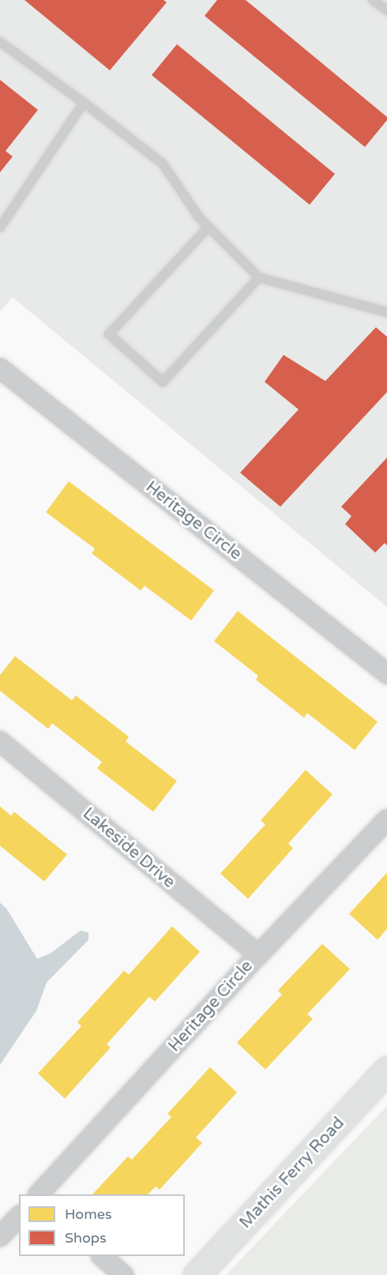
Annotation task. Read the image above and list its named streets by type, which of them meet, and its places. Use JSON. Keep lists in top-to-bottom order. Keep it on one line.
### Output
{"streets":{"main road":["Mathis Ferry Road"],"street":["Heritage Circle","Lakeside Drive"]},"crossings":[["Heritage Circle","Lakeside Drive"]],"legend":["Homes","Shops"]}
